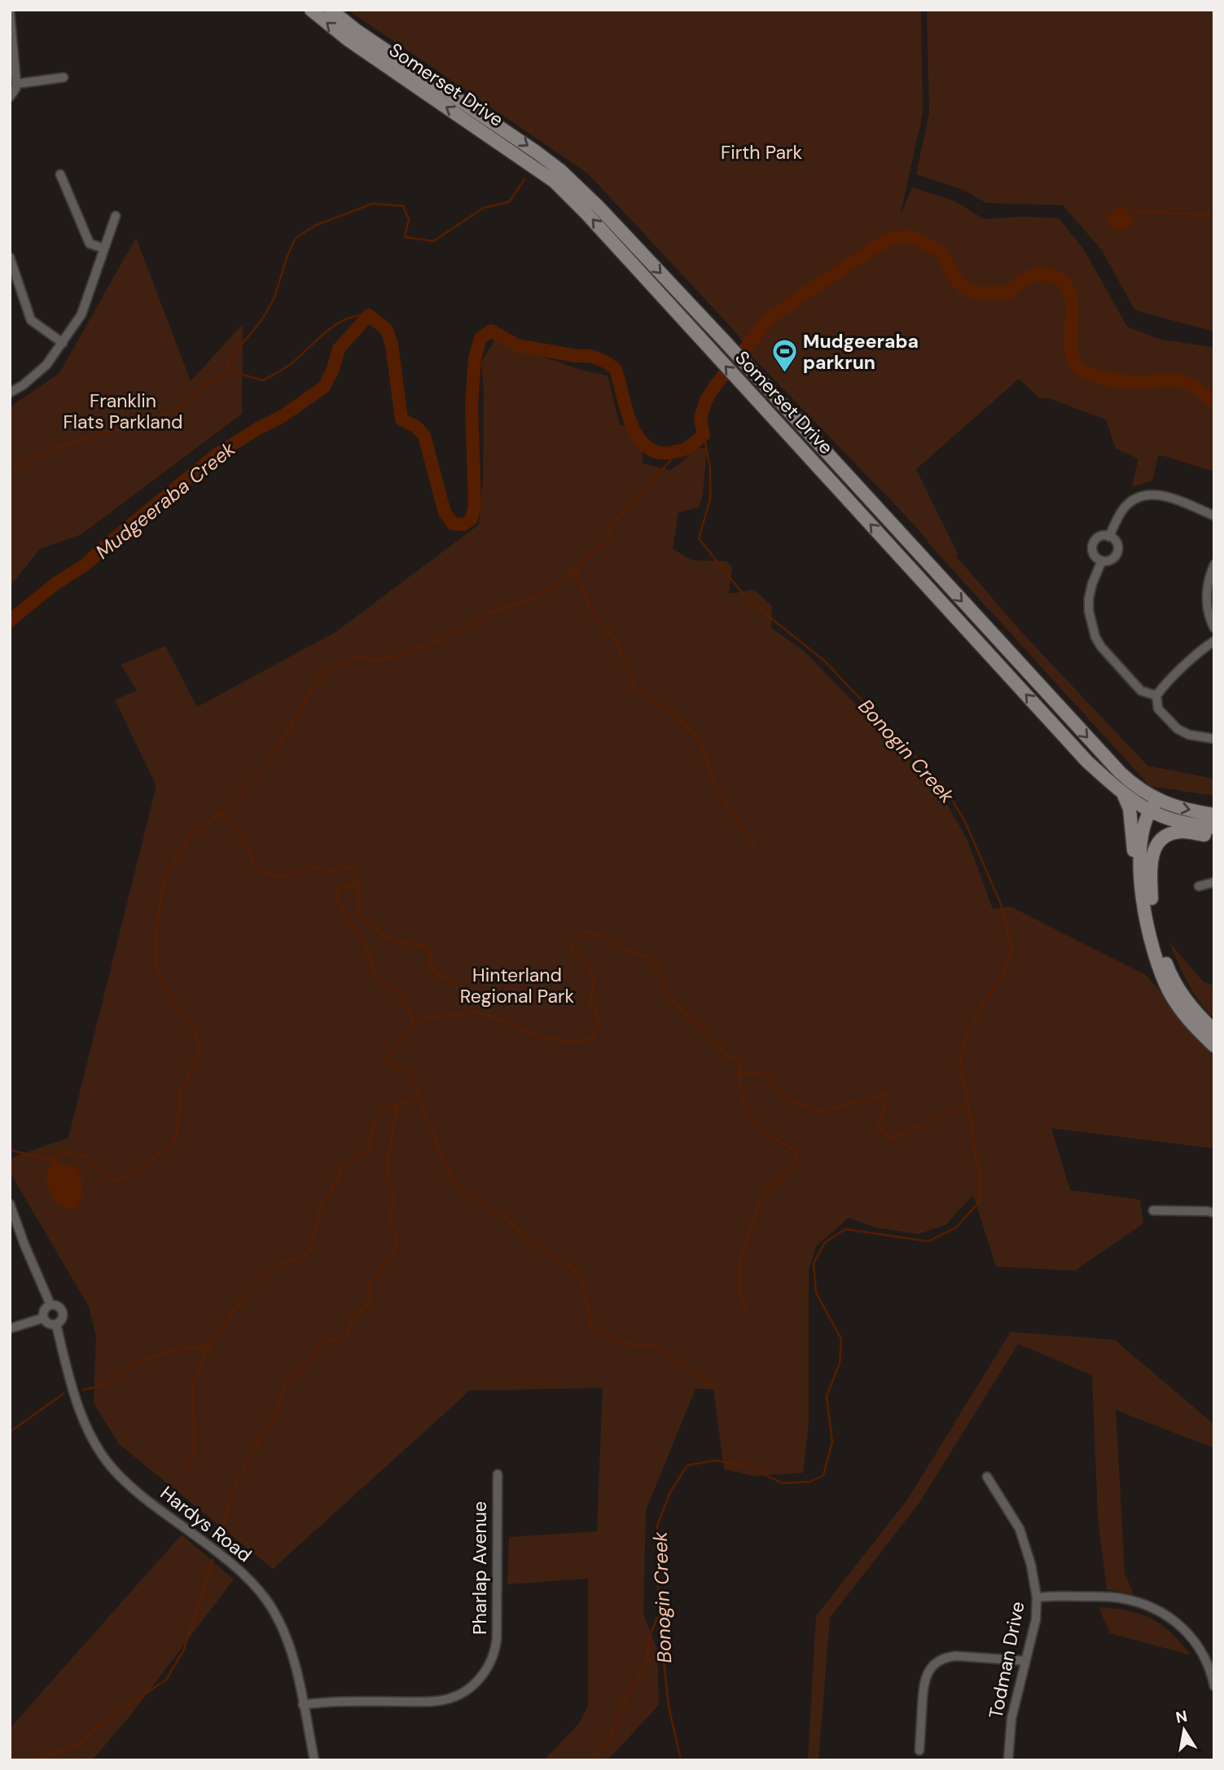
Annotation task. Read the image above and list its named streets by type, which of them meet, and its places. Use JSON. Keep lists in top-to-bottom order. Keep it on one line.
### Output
{"streets":{"main road":["Somerset Drive"],"street":["Hardys Road","Pharlap Avenue","Todman Drive"]},"crossings":[["Hardys Road","Pharlap Avenue"]],"water":["Mudgeeraba Creek","Bonogin Creek"],"parks":["Firth Park","Franklin Flats Parkland","Hinterland Regional Park"],"places":{"sports":["Mudgeeraba parkrun"]},"north":"top"}
